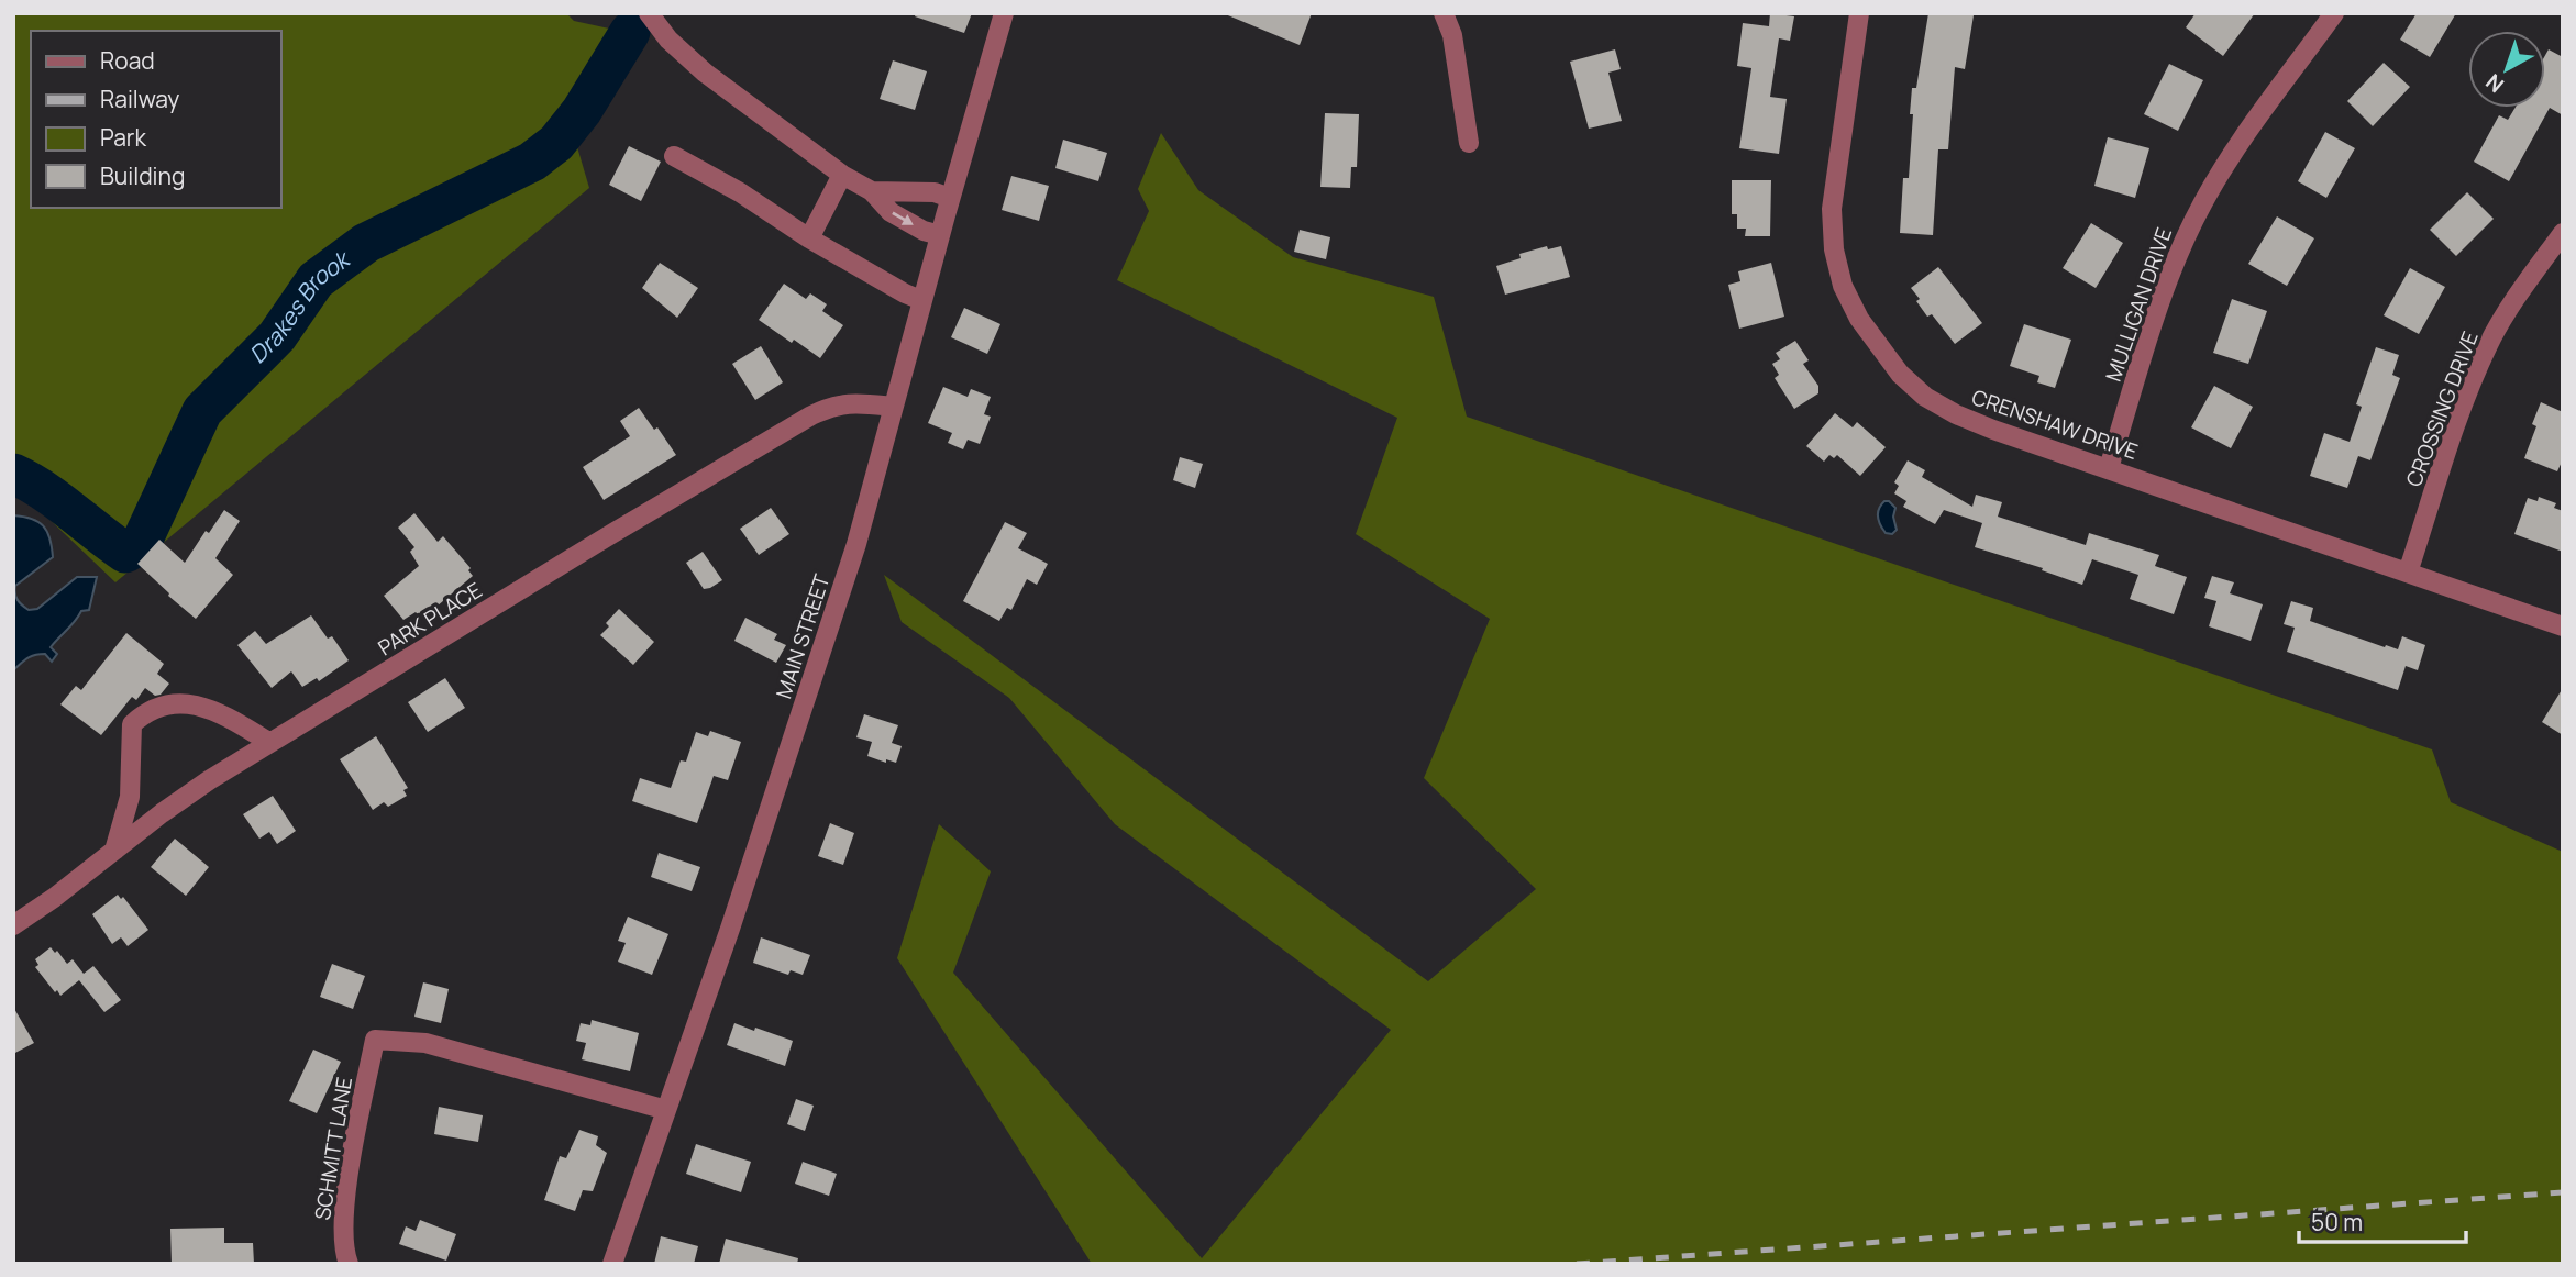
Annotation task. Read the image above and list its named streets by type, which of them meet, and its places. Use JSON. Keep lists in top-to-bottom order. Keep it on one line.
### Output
{"streets":{"street":["MULLIGAN DRIVE","CROSSING DRIVE","CRENSHAW DRIVE","PARK PLACE","MAIN STREET","SCHMITT LANE"]},"crossings":[["MULLIGAN DRIVE","CRENSHAW DRIVE"],["CROSSING DRIVE","CRENSHAW DRIVE"],["PARK PLACE","MAIN STREET"],["MAIN STREET","SCHMITT LANE"]],"water":["Drakes Brook"],"legend":["Road","Railway","Park","Building"],"scale_bar":"50 m","north":"bottom left"}
